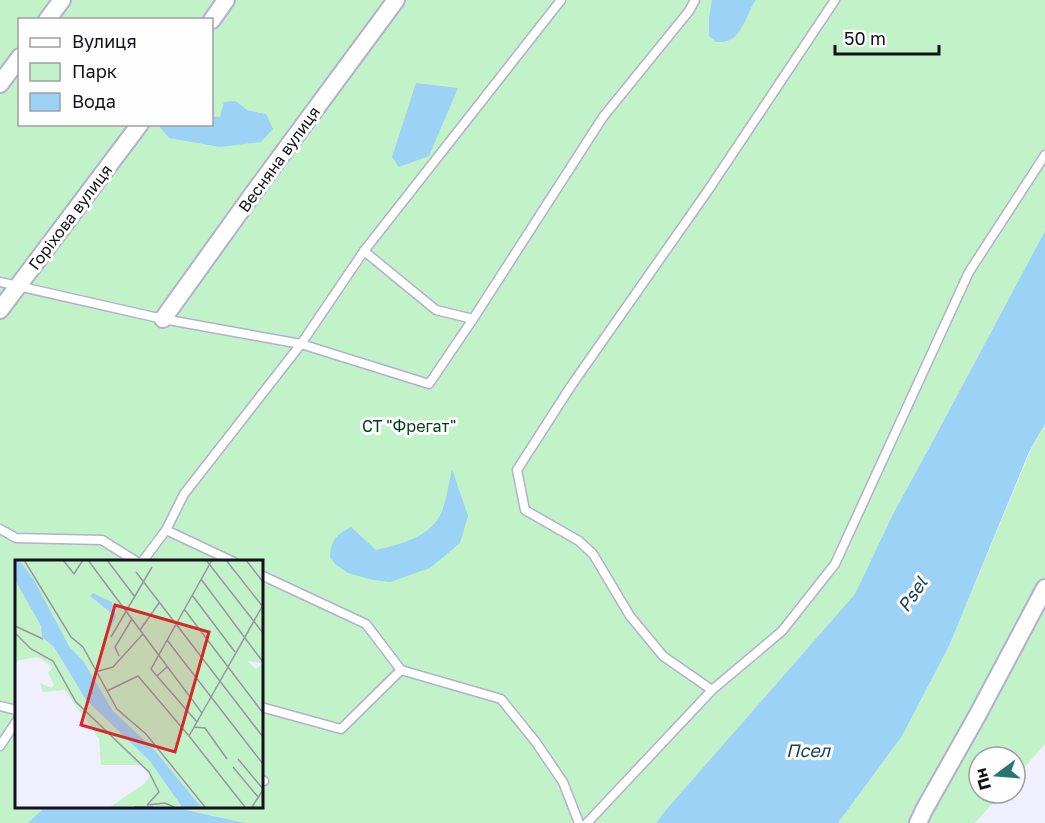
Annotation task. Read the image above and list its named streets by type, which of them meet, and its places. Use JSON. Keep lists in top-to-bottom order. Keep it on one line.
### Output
{"streets":{"street":["Весняна вулиця","Горіхова вулиця"]},"water":["Psel","Псел"],"parks":["СТ \"Фрегат\""],"legend":["Вулиця","Парк","Вода"],"scale_bar":"50 m","north":"left"}
